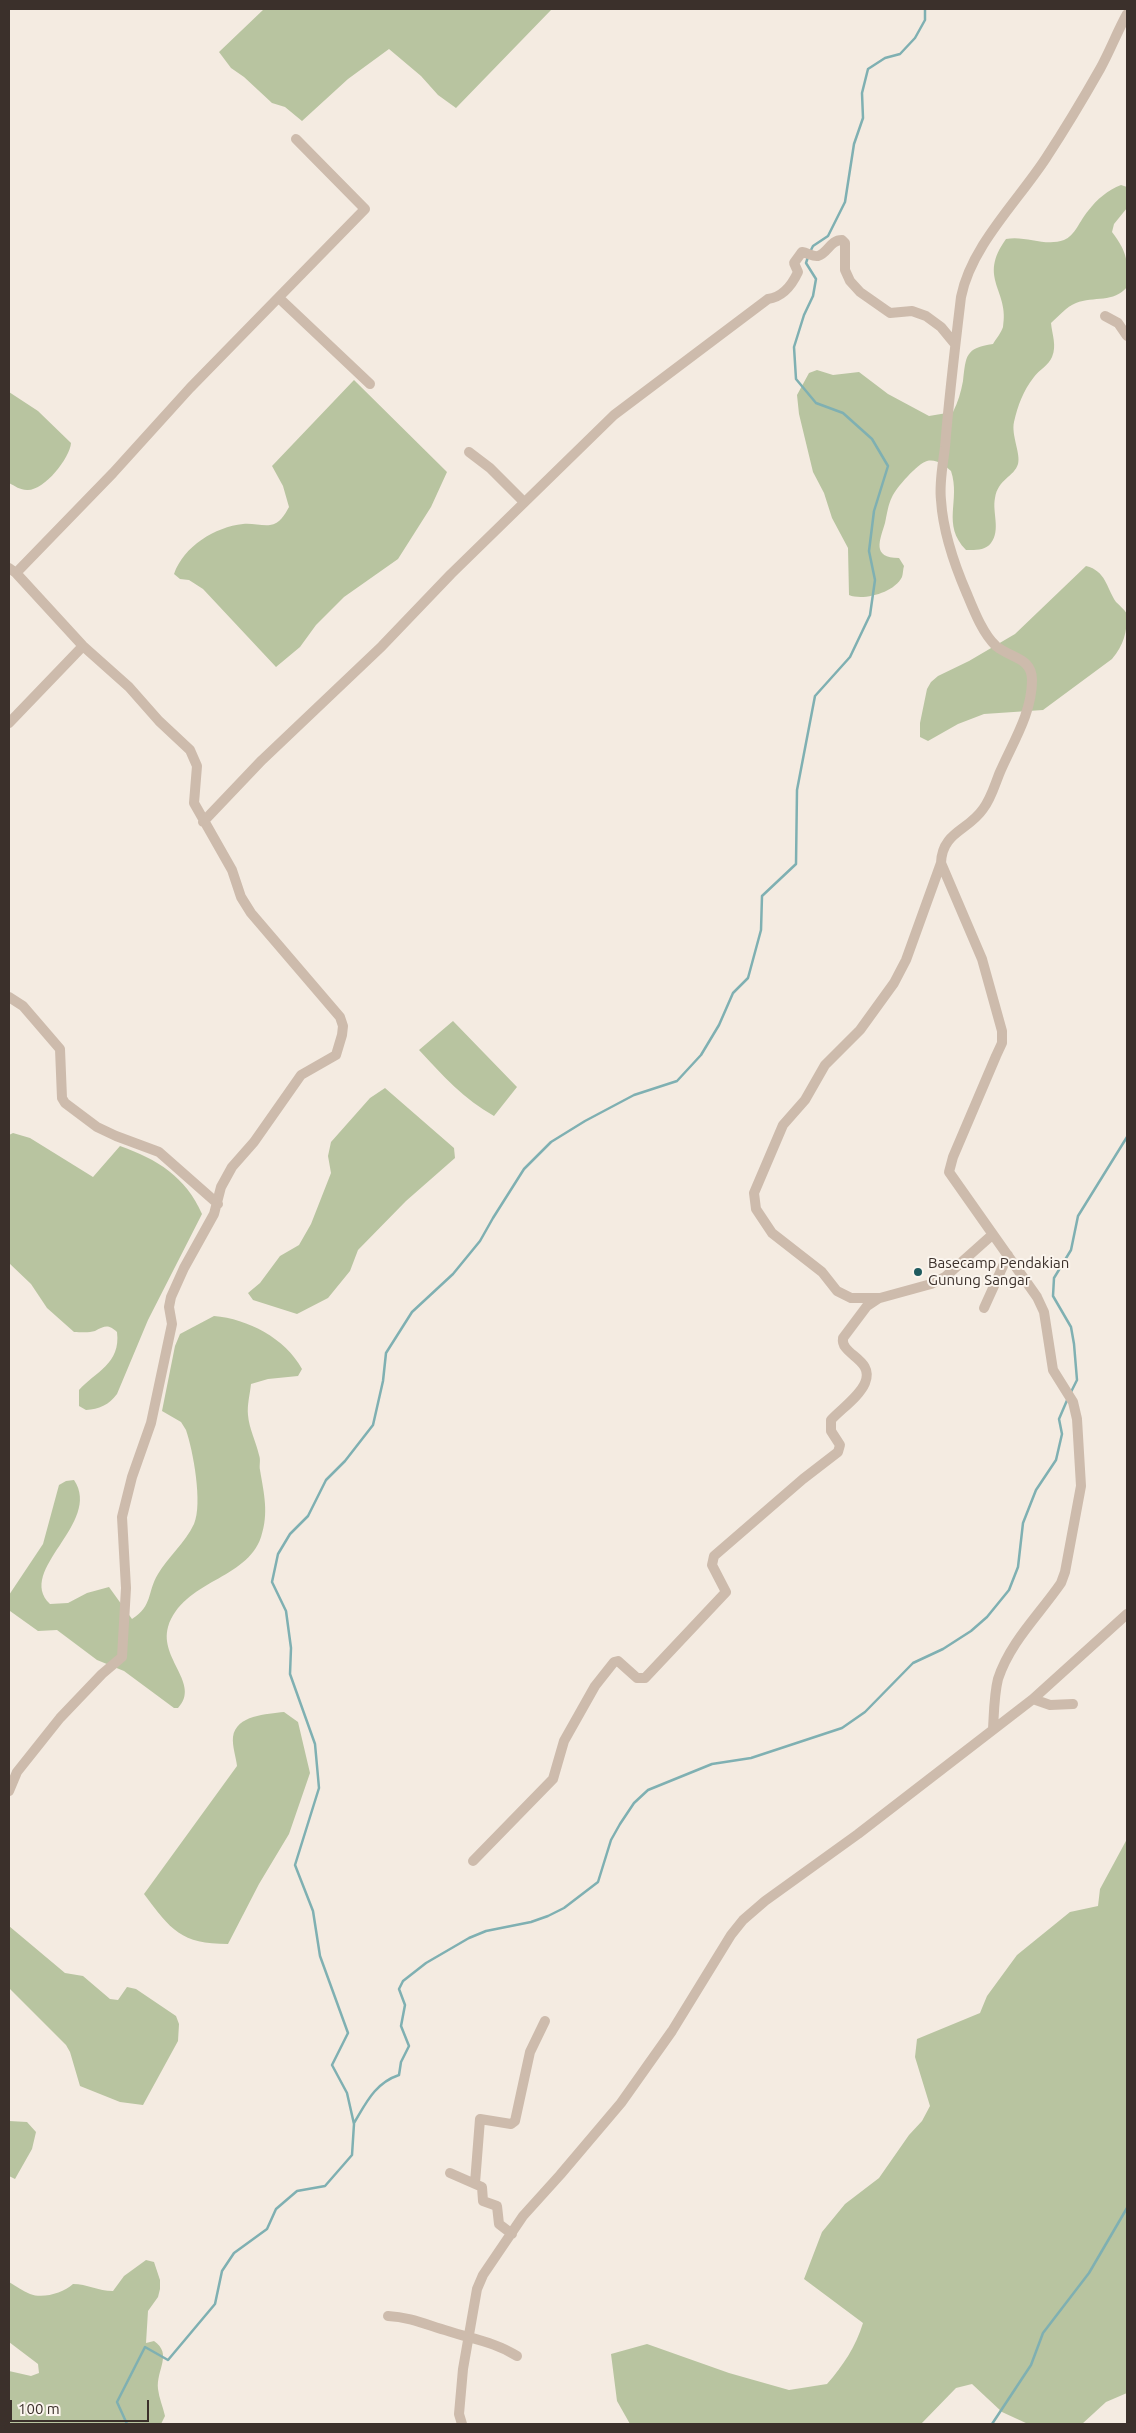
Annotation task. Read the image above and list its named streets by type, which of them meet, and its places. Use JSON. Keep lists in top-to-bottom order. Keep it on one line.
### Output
{"places":["Basecamp Pendakian Gunung Sangar"],"scale_bar":"100 m"}
